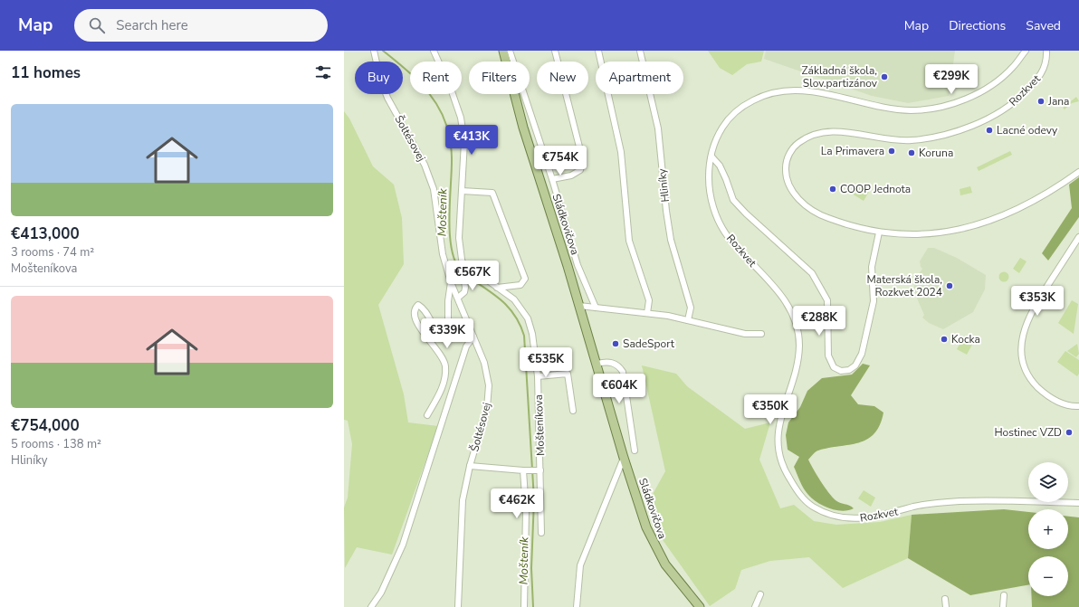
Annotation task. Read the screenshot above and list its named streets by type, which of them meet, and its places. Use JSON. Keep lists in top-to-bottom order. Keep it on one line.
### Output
{"streets":{"main road":["Sládkovičova"],"street":["Rozkvet","Šoltésovej","Hliníky","Mošteníkova"]},"water":["Mošteník"],"places":["Základná škola, Slov.partizánov","Jana","Lacné odevy","La Primavera","Koruna","COOP Jednota","Materská škola, Rozkvet 2024","Kocka","SadeSport","Hostinec VZD"],"page":{"header":"Map","search":"Search here","nav":["Map","Directions","Saved"],"heading":"11 homes","chip":["Buy","Rent","Filters","New","Apartment"],"price":["€299K","€413K","€754K","€567K","€353K","€288K","€339K","€535K","€604K","€350K","€462K"],"list":[{"name":"€413,000","note":"3 rooms · 74 m² · Mošteníkova"},{"name":"€754,000","note":"5 rooms · 138 m² · Hliníky"}],"map_buttons":["+","−"]}}
